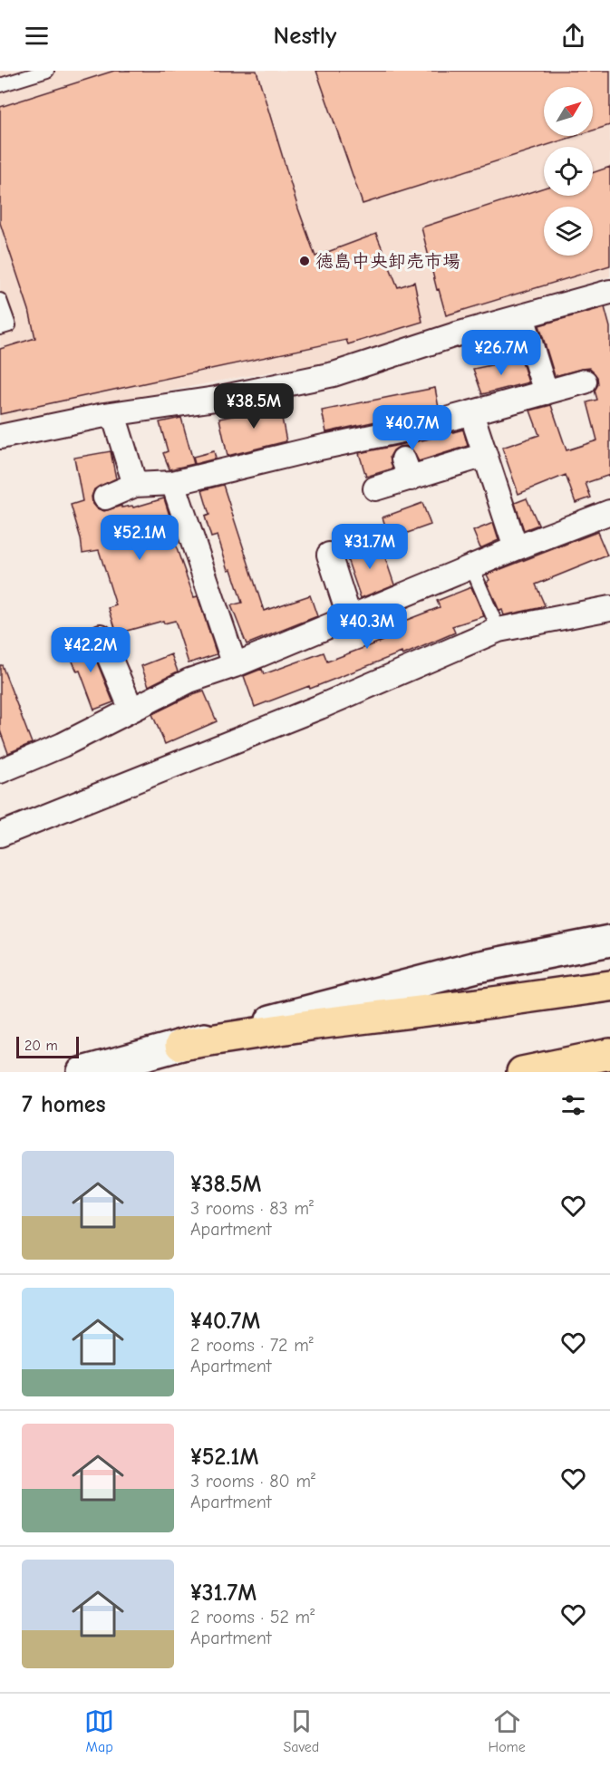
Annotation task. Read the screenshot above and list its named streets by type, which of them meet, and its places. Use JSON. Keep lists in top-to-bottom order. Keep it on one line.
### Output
{"places":["徳島中央卸売市場"],"scale_bar":"20 m","north":"top right","page":{"header":"Nestly","price":["¥26.7M","¥38.5M","¥40.7M","¥52.1M","¥31.7M","¥40.3M","¥42.2M"],"scale":"20 m","heading":"7 homes","list":[{"name":"¥38.5M","note":"3 rooms · 83 m² · Apartment"},{"name":"¥40.7M","note":"2 rooms · 72 m² · Apartment"},{"name":"¥52.1M","note":"3 rooms · 80 m² · Apartment"},{"name":"¥31.7M","note":"2 rooms · 52 m² · Apartment"}],"tabs":["Map","Saved","Home"]}}
